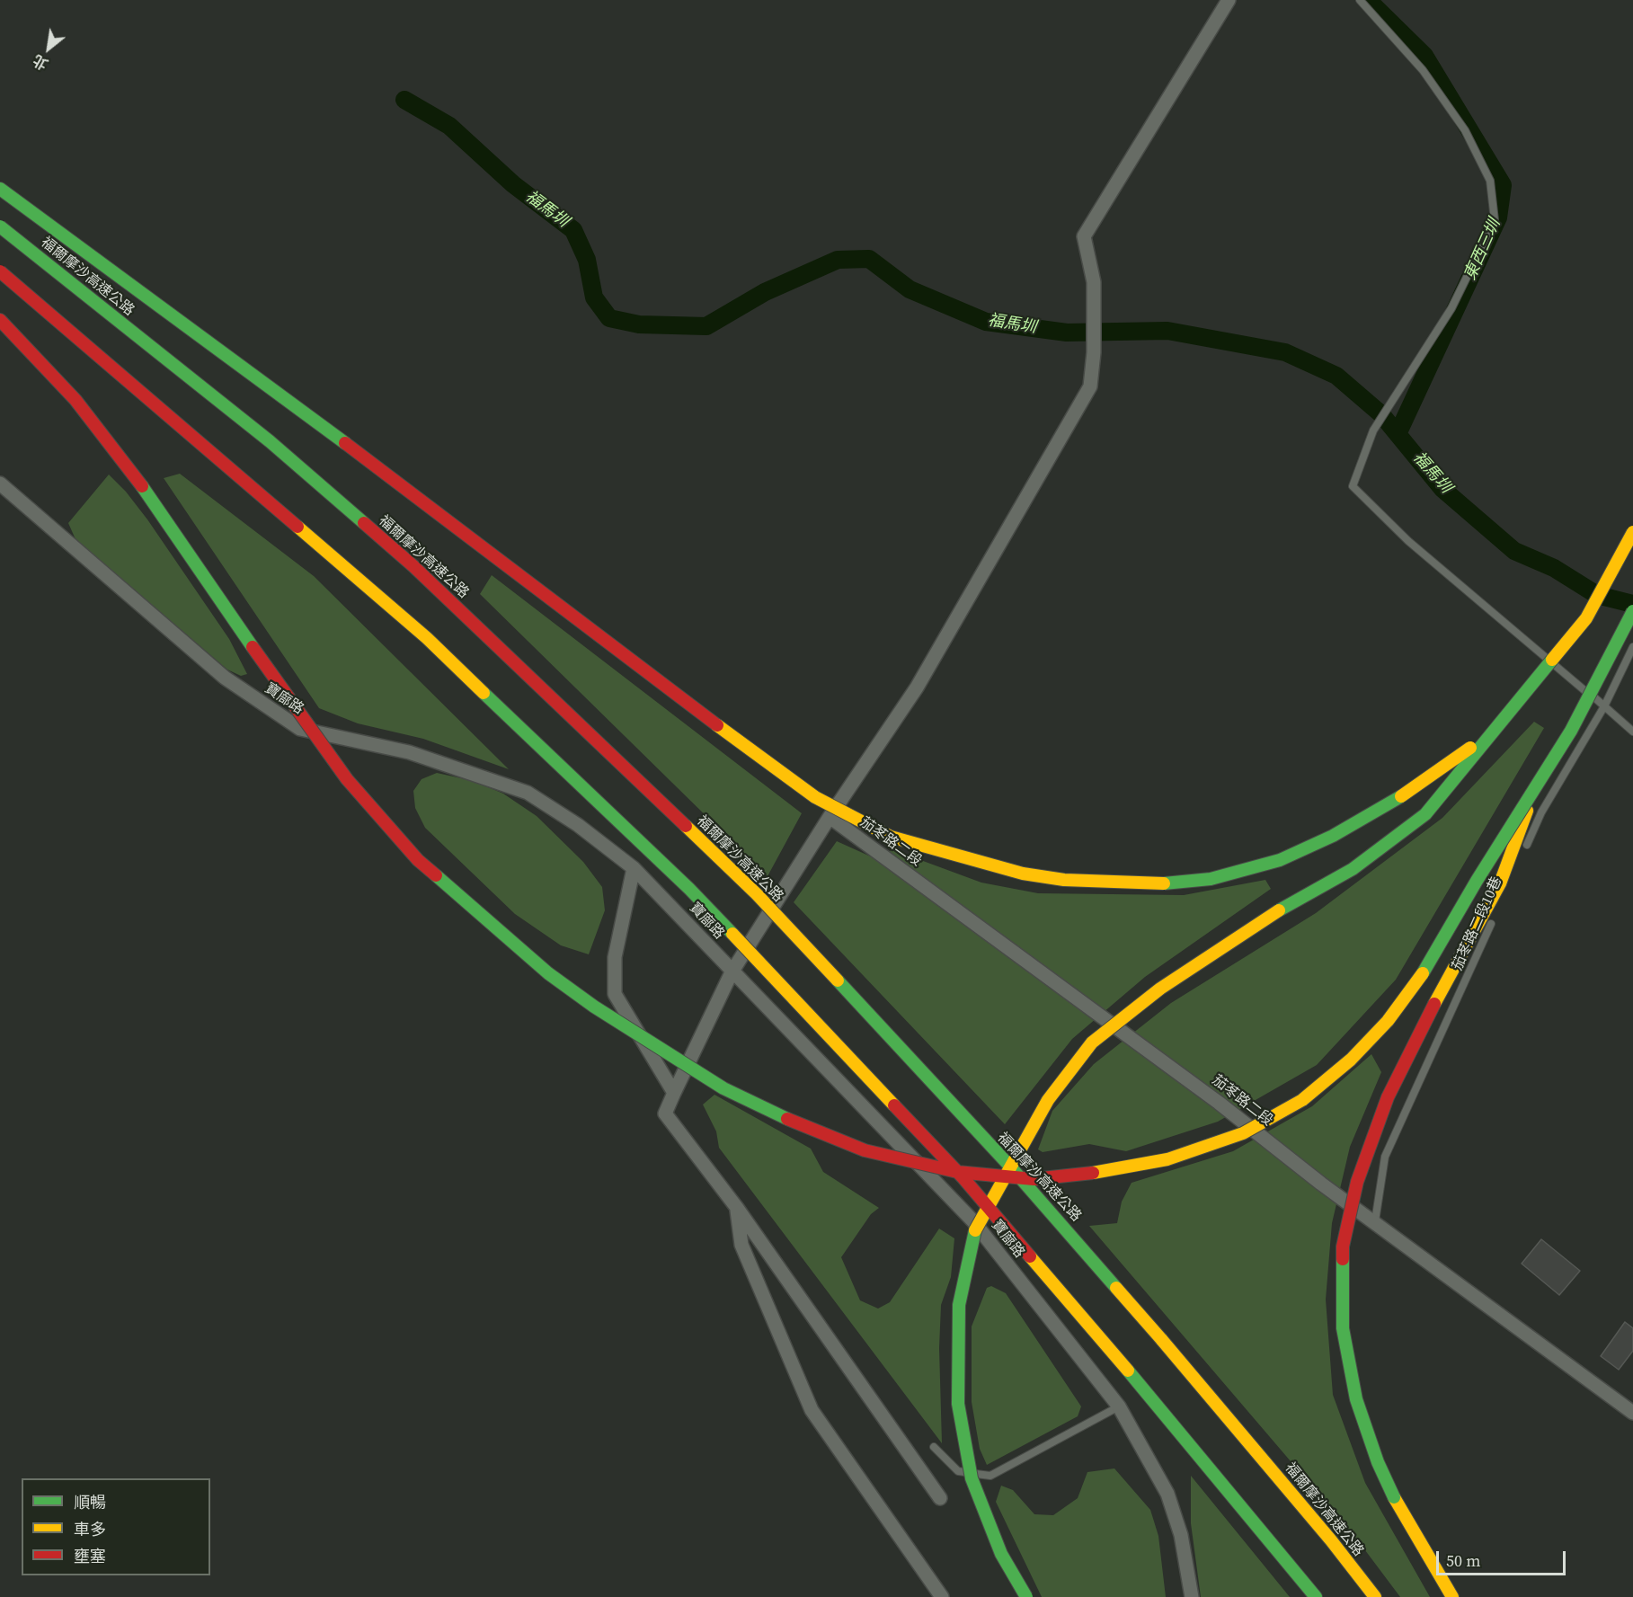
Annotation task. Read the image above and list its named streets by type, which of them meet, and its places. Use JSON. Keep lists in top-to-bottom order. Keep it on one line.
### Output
{"streets":{"highway":["福爾摩沙高速公路"],"street":["寶廍路","茄苳路二段"],"lane":["茄苳路二段10巷"]},"crossings":[["茄苳路二段","茄苳路二段10巷"]],"water":["福馬圳","東西三圳"],"legend":["順暢","車多","壅塞"],"scale_bar":"50 m","north":"bottom left"}
